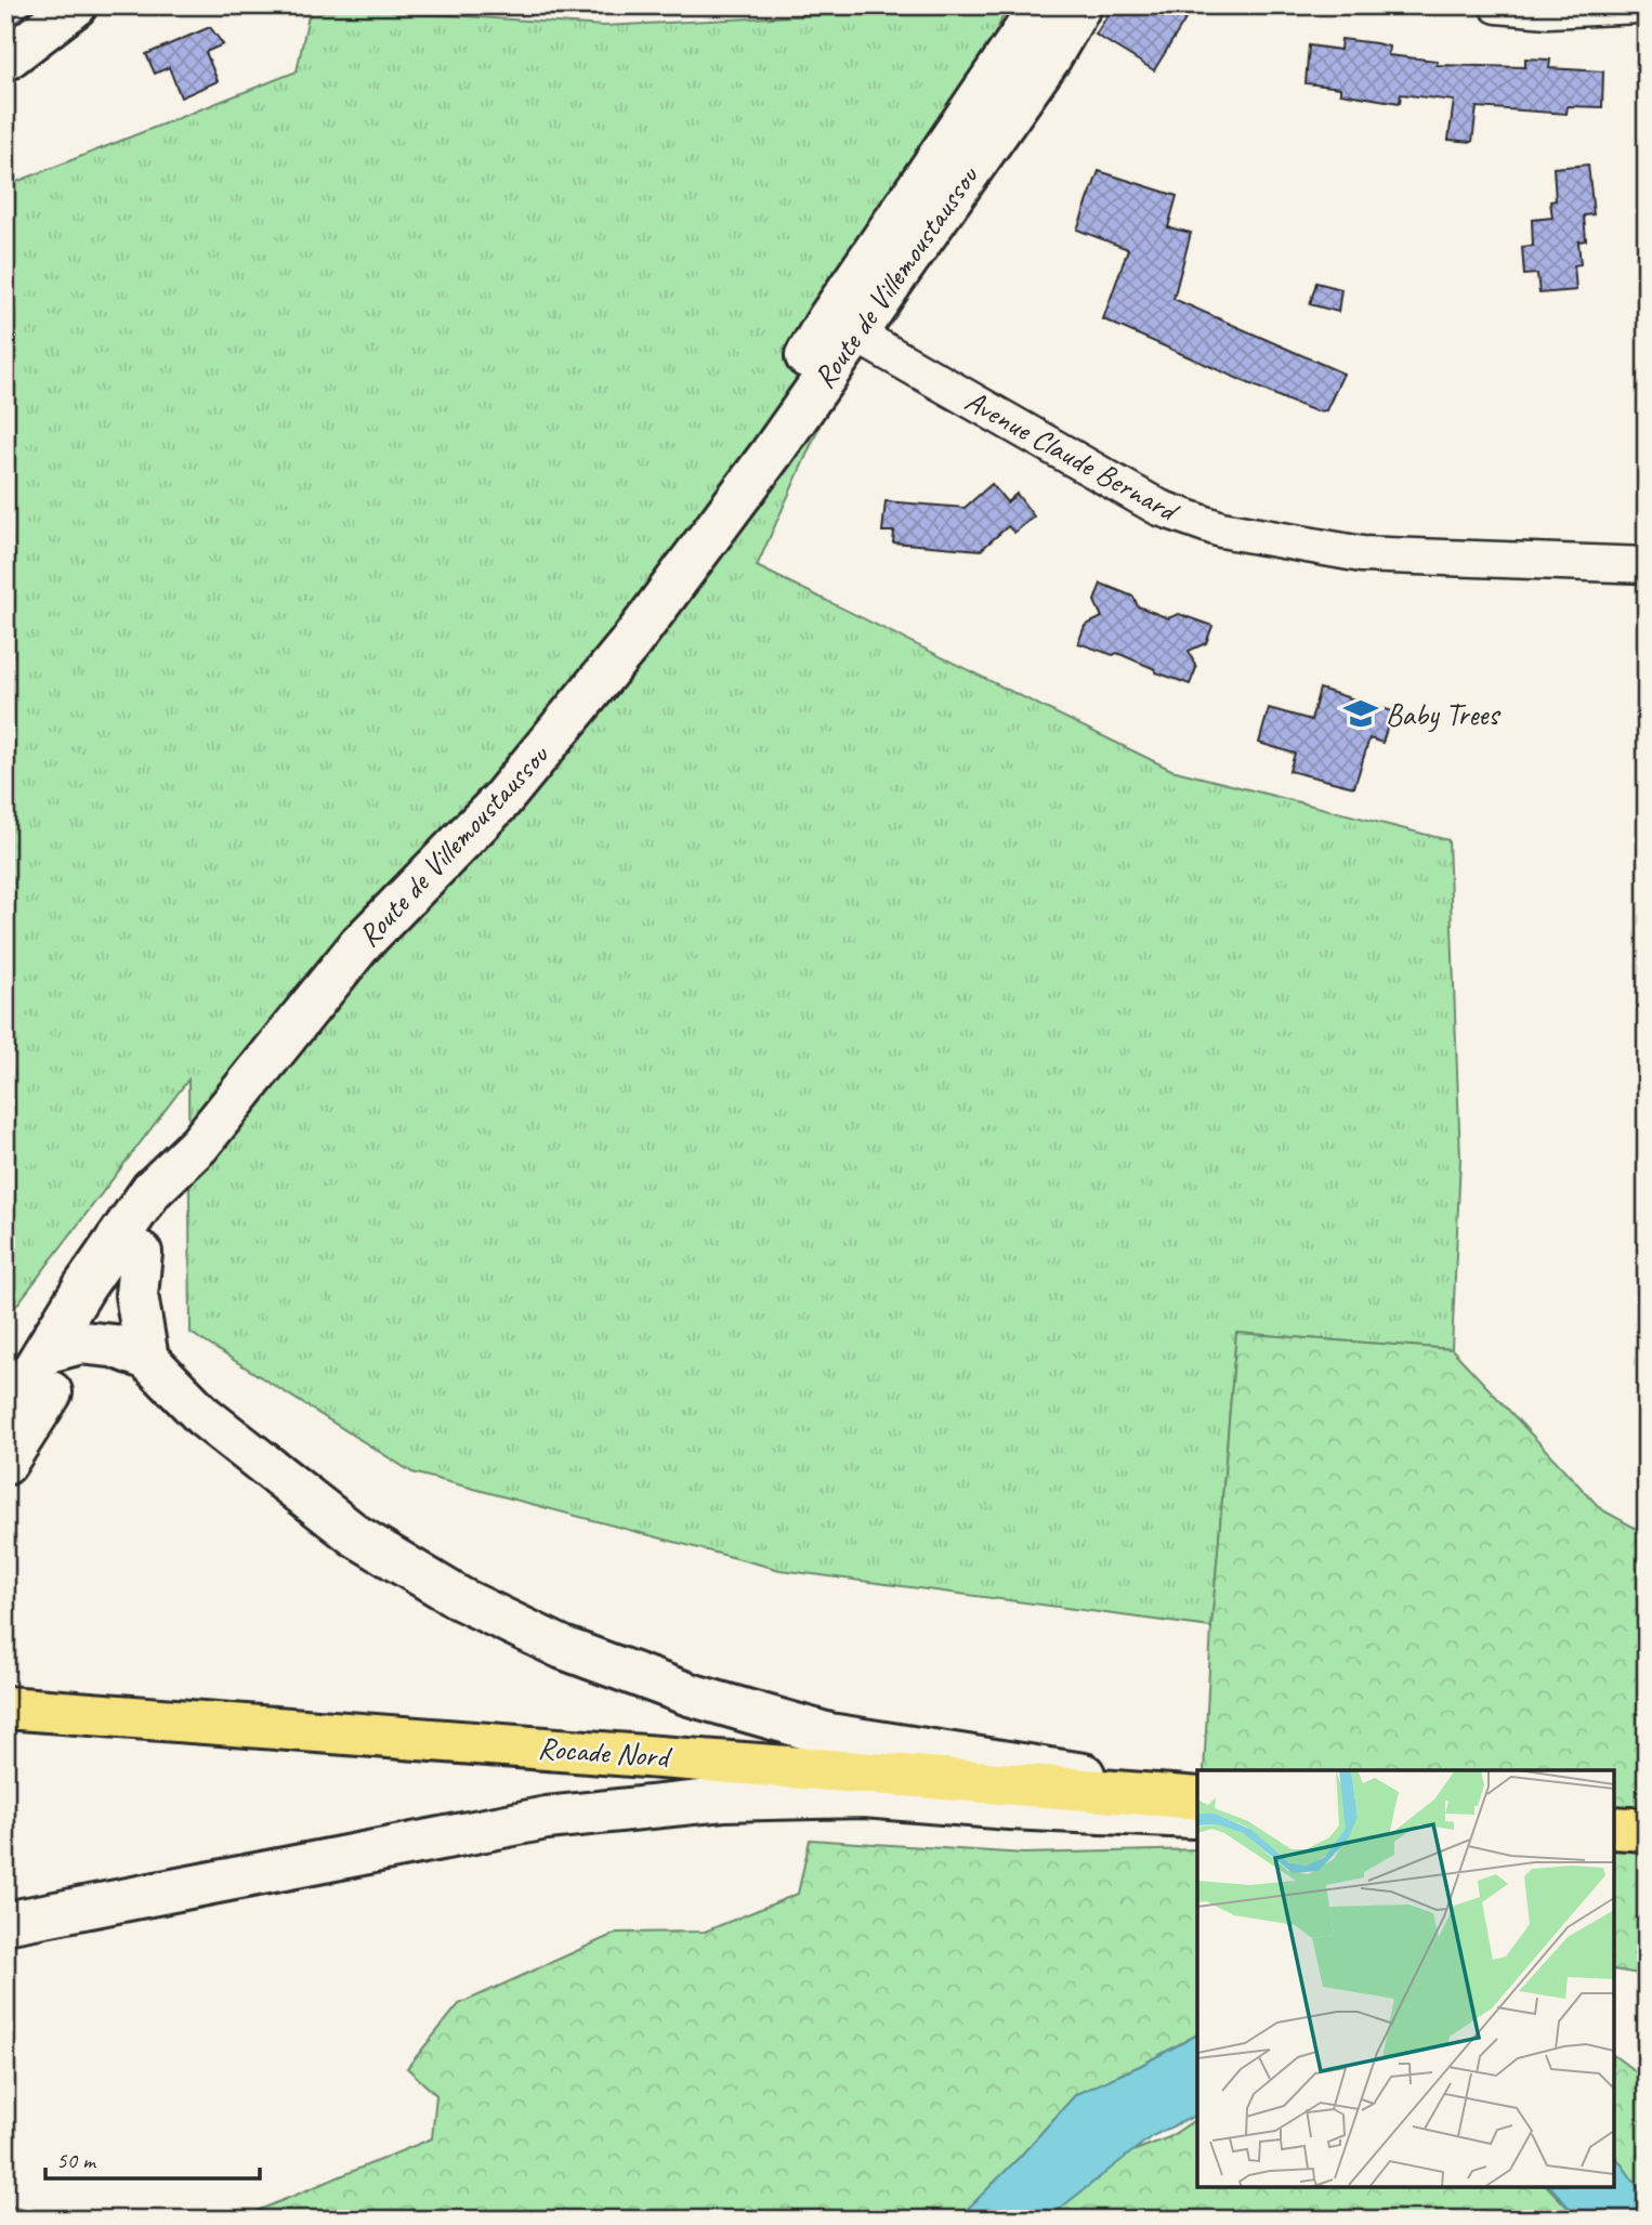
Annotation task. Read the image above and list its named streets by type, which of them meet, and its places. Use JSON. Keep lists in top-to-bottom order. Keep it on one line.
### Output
{"streets":{"main road":["Rocade Nord"],"street":["Route de Villemoustaussou","Avenue Claude Bernard"]},"crossings":[["Route de Villemoustaussou","Avenue Claude Bernard"]],"places":{"school or university":["Baby Trees"]},"scale_bar":"50 m"}
